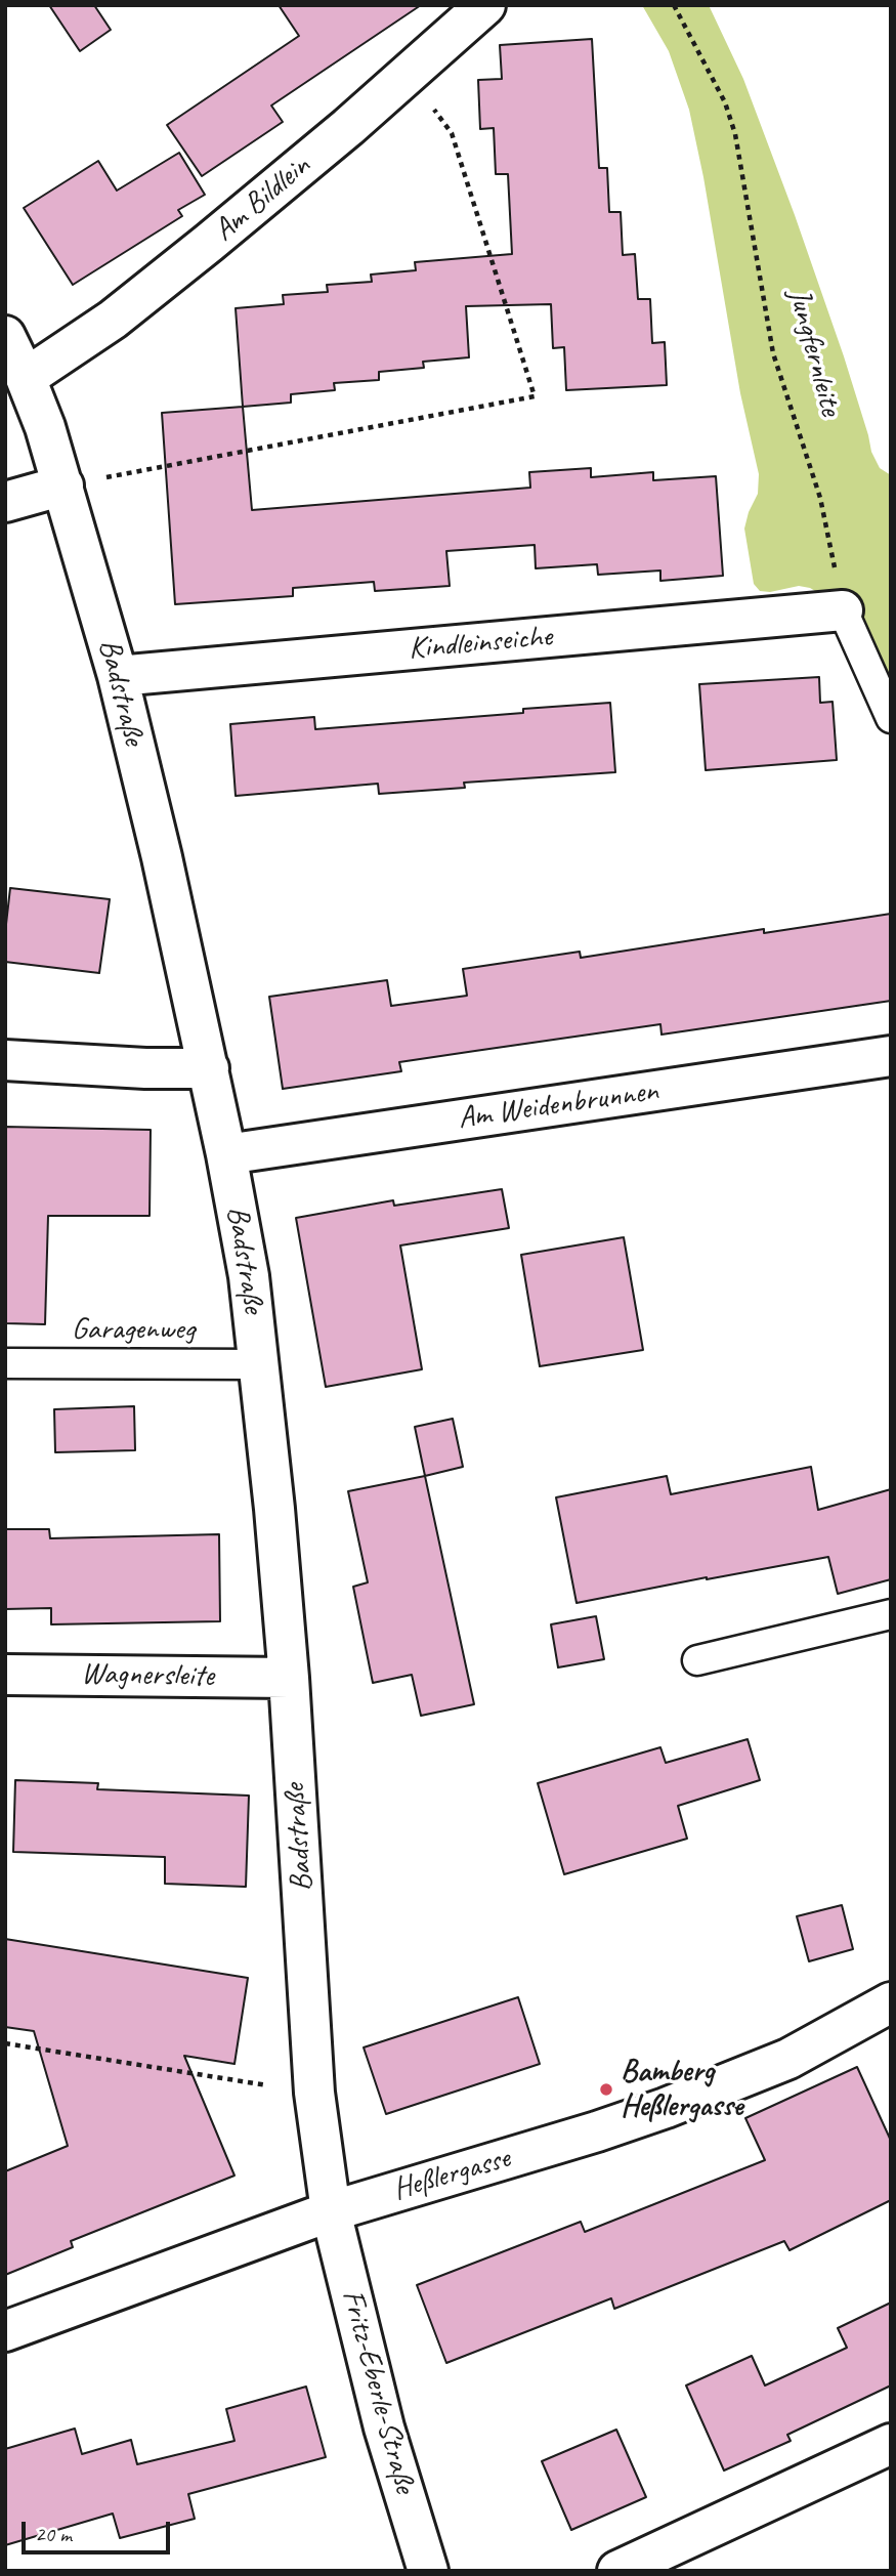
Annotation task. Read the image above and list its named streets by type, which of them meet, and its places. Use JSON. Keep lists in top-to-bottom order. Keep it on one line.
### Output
{"streets":{"street":["Am Bildlein","Kindleinseiche","Badstraße","Am Weidenbrunnen","Wagnersleite","Heßlergasse","Fritz-Eberle-Straße"],"lane":["Garagenweg"],"path":["Jungfernleite"]},"crossings":[["Am Bildlein","Badstraße"],["Jungfernleite","Kindleinseiche"],["Kindleinseiche","Badstraße"],["Badstraße","Am Weidenbrunnen"],["Badstraße","Garagenweg"],["Badstraße","Wagnersleite"],["Badstraße","Heßlergasse"],["Badstraße","Fritz-Eberle-Straße"],["Heßlergasse","Fritz-Eberle-Straße"]],"places":["Bamberg Heßlergasse"],"scale_bar":"20 m"}
